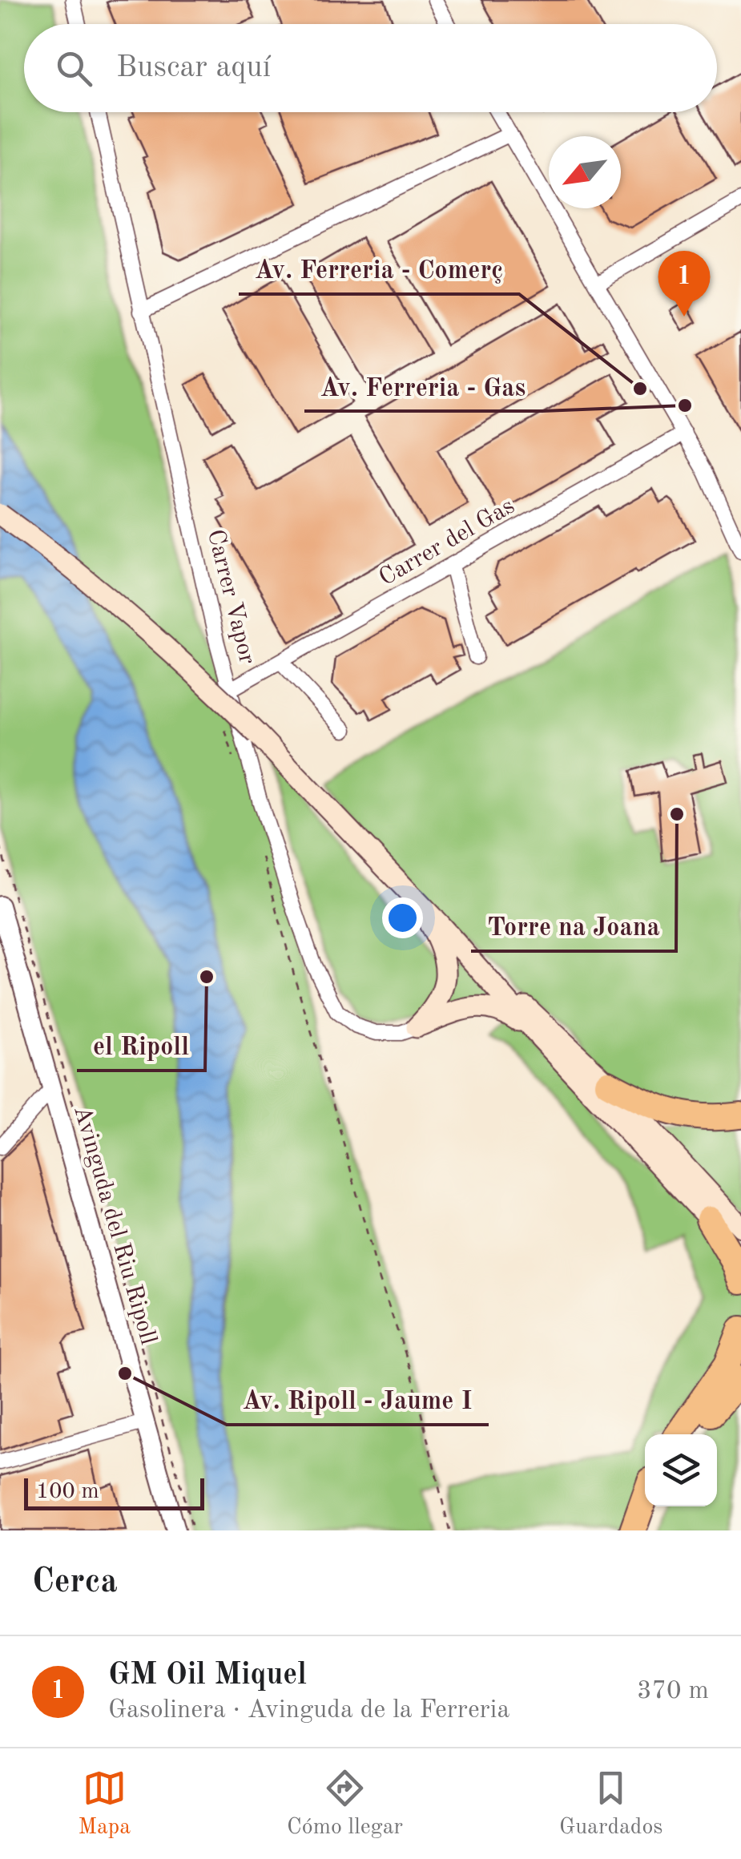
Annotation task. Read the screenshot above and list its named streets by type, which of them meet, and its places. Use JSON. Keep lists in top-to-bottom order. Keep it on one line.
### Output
{"streets":{"street":["Carrer del Gas","Carrer Vapor","Avinguda del Riu Ripoll"]},"crossings":[["Carrer del Gas","Carrer Vapor"]],"places":["Av. Ferreria - Comerç","Av. Ferreria - Gas","Torre na Joana","el Ripoll","Av. Ripoll - Jaume I"],"scale_bar":"100 m","north":"bottom left","page":{"search":"Buscar aquí","pins":"1","scale":"100 m","heading":"Cerca","list":[{"mark":"1","name":"GM Oil Miquel","note":"Gasolinera · Avinguda de la Ferreria","value":"370 m"}],"nav":["Mapa","Cómo llegar","Guardados"]}}
